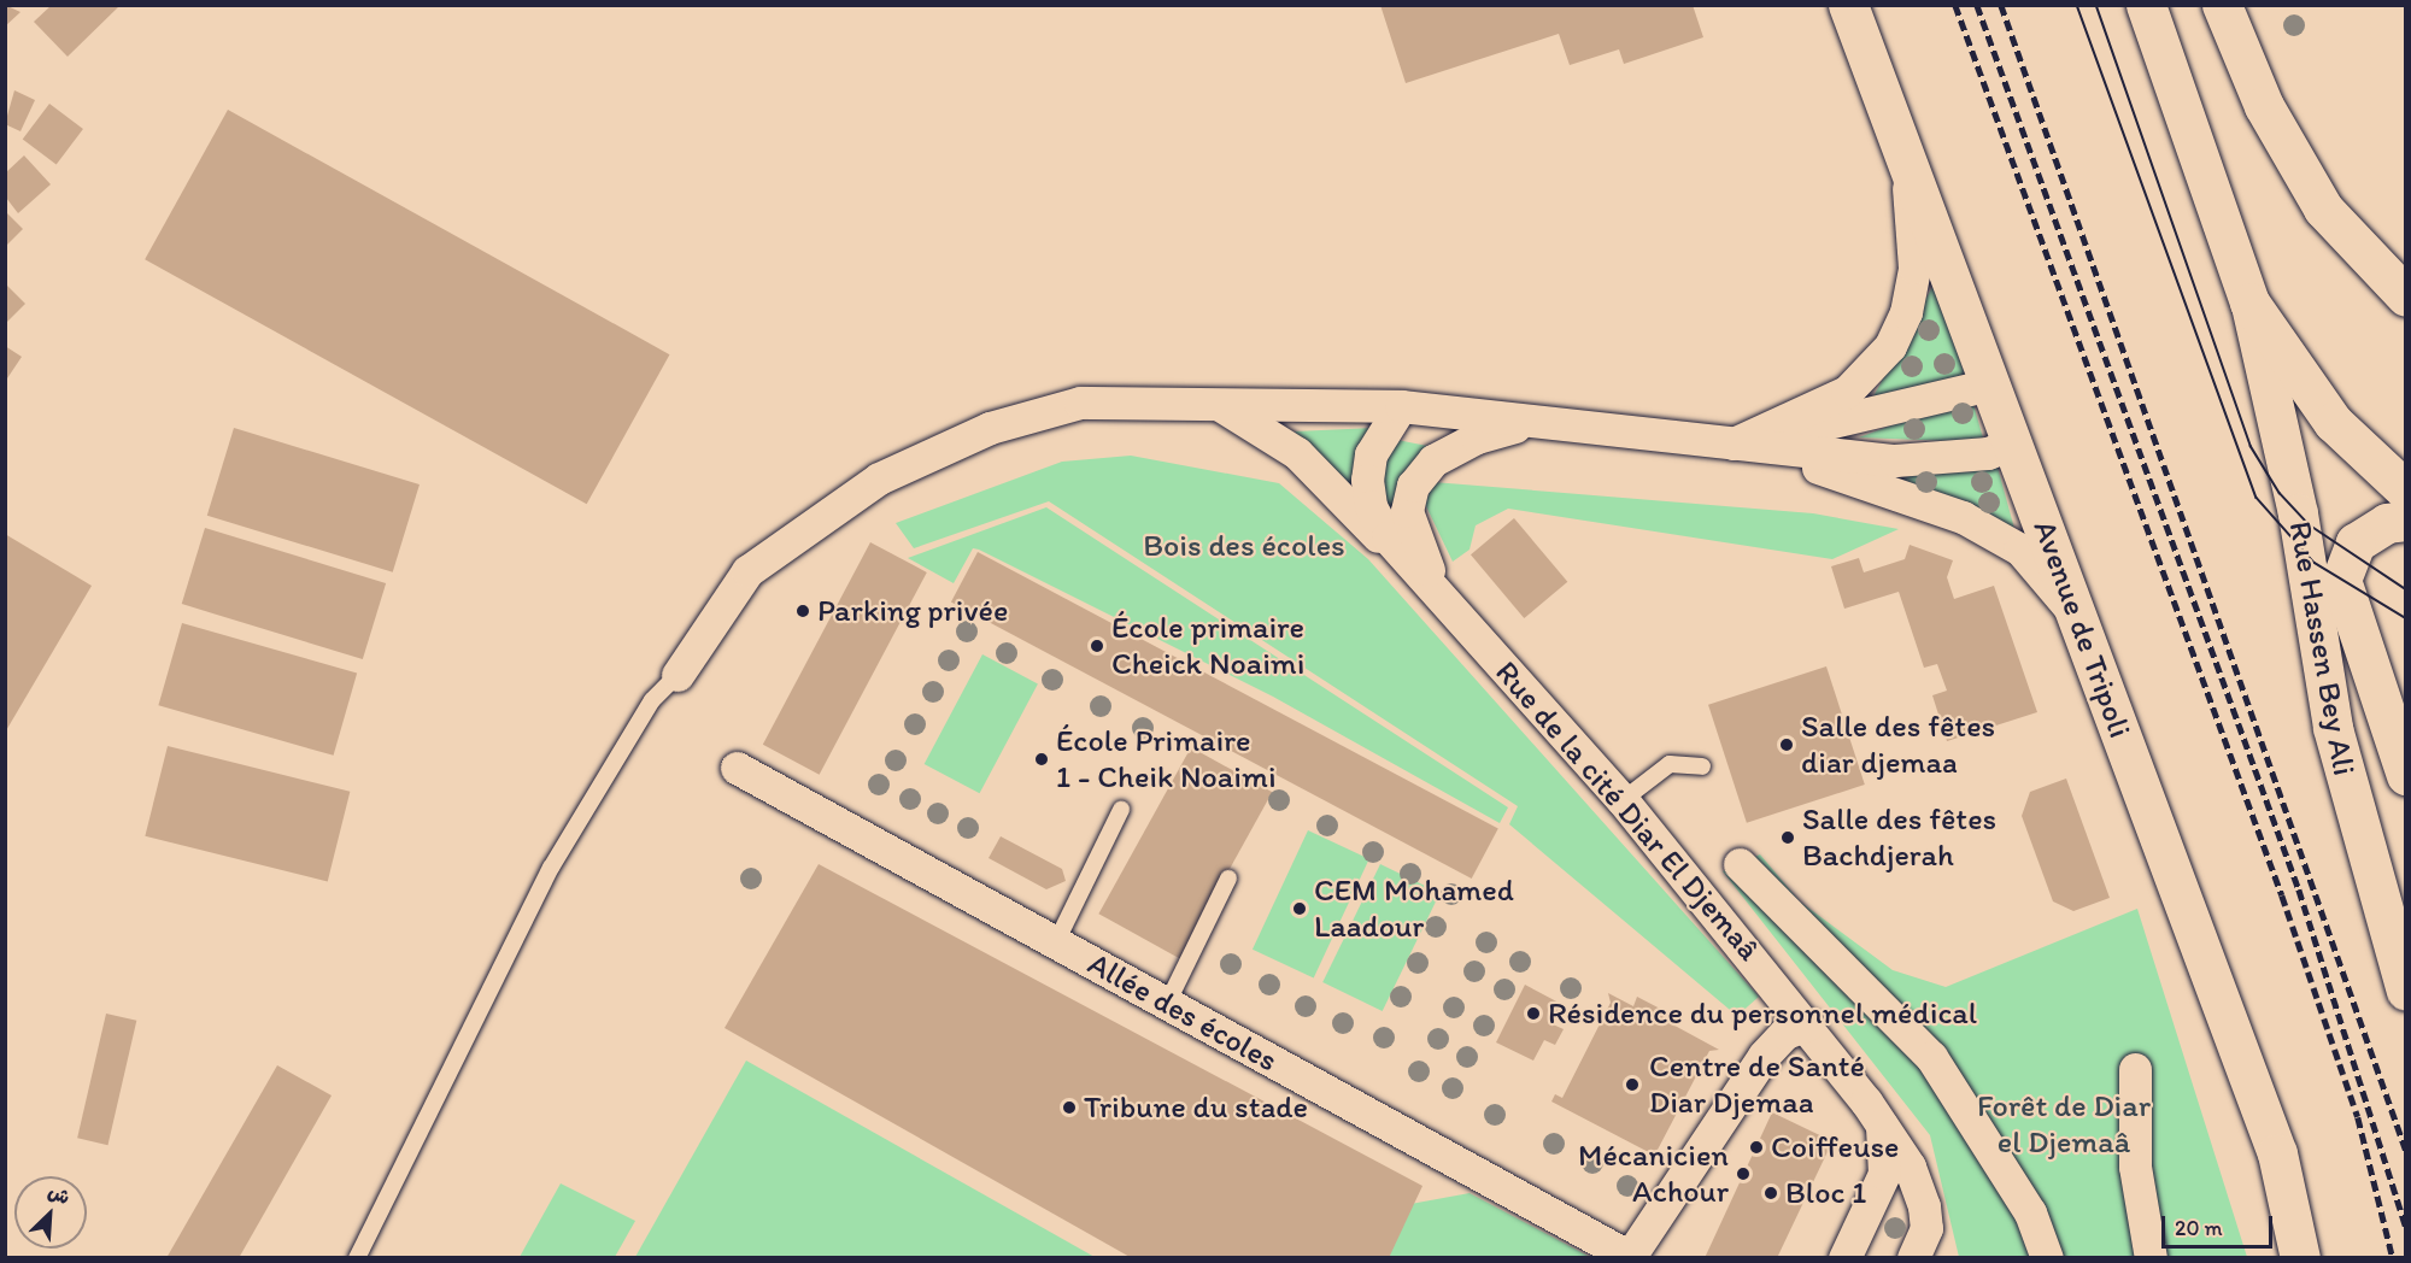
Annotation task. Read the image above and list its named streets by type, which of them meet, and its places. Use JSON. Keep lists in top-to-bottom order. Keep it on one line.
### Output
{"streets":{"main road":["Avenue de Tripoli","Rue Hassen Bey Ali"],"street":["Rue de la cité Diar El Djemaâ","Allée des écoles"]},"parks":["Bois des écoles","Forêt de Diar el Djemaâ"],"places":["Parking privée","École primaire Cheick Noaimi","Salle des fêtes diar djemaa","École Primaire 1 - Cheik Noaimi","Salle des fêtes Bachdjerah","CEM Mohamed Laadour","Résidence du personnel médical","Centre de Santé Diar Djemaa","Tribune du stade","Coiffeuse","Mécanicien Achour","Bloc 1"],"scale_bar":"20 m","north":"top right"}
